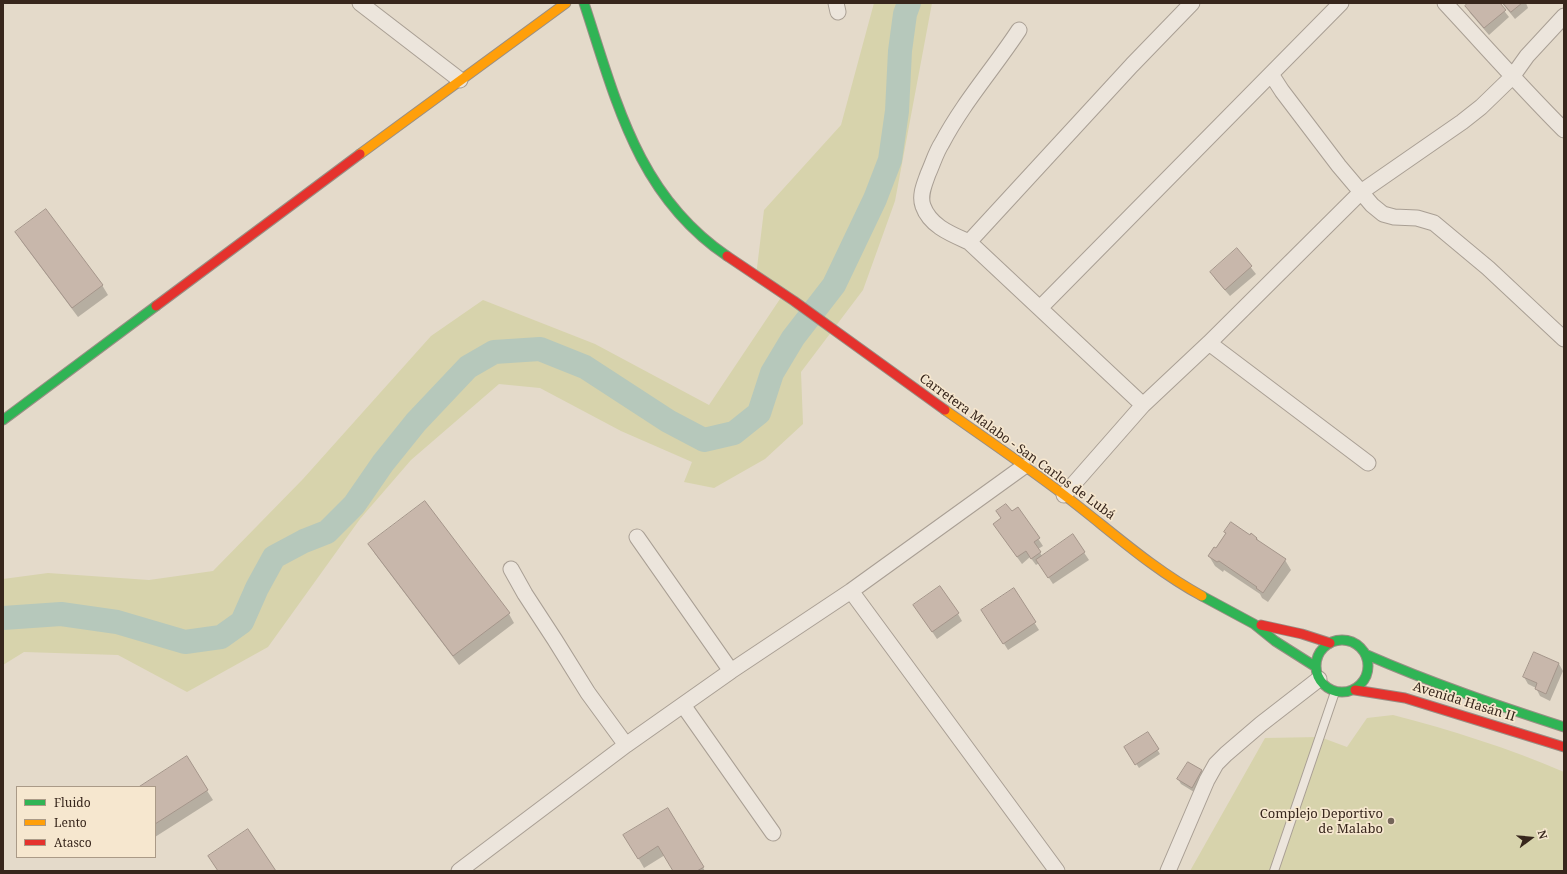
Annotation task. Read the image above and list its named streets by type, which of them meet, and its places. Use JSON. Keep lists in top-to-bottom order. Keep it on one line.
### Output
{"streets":{"main road":["Carretera Malabo - San Carlos de Lubá","Avenida Hasán II"]},"crossings":[["Carretera Malabo - San Carlos de Lubá","Avenida Hasán II"]],"places":["Complejo Deportivo de Malabo"],"legend":["Fluido","Lento","Atasco"],"north":"right"}
